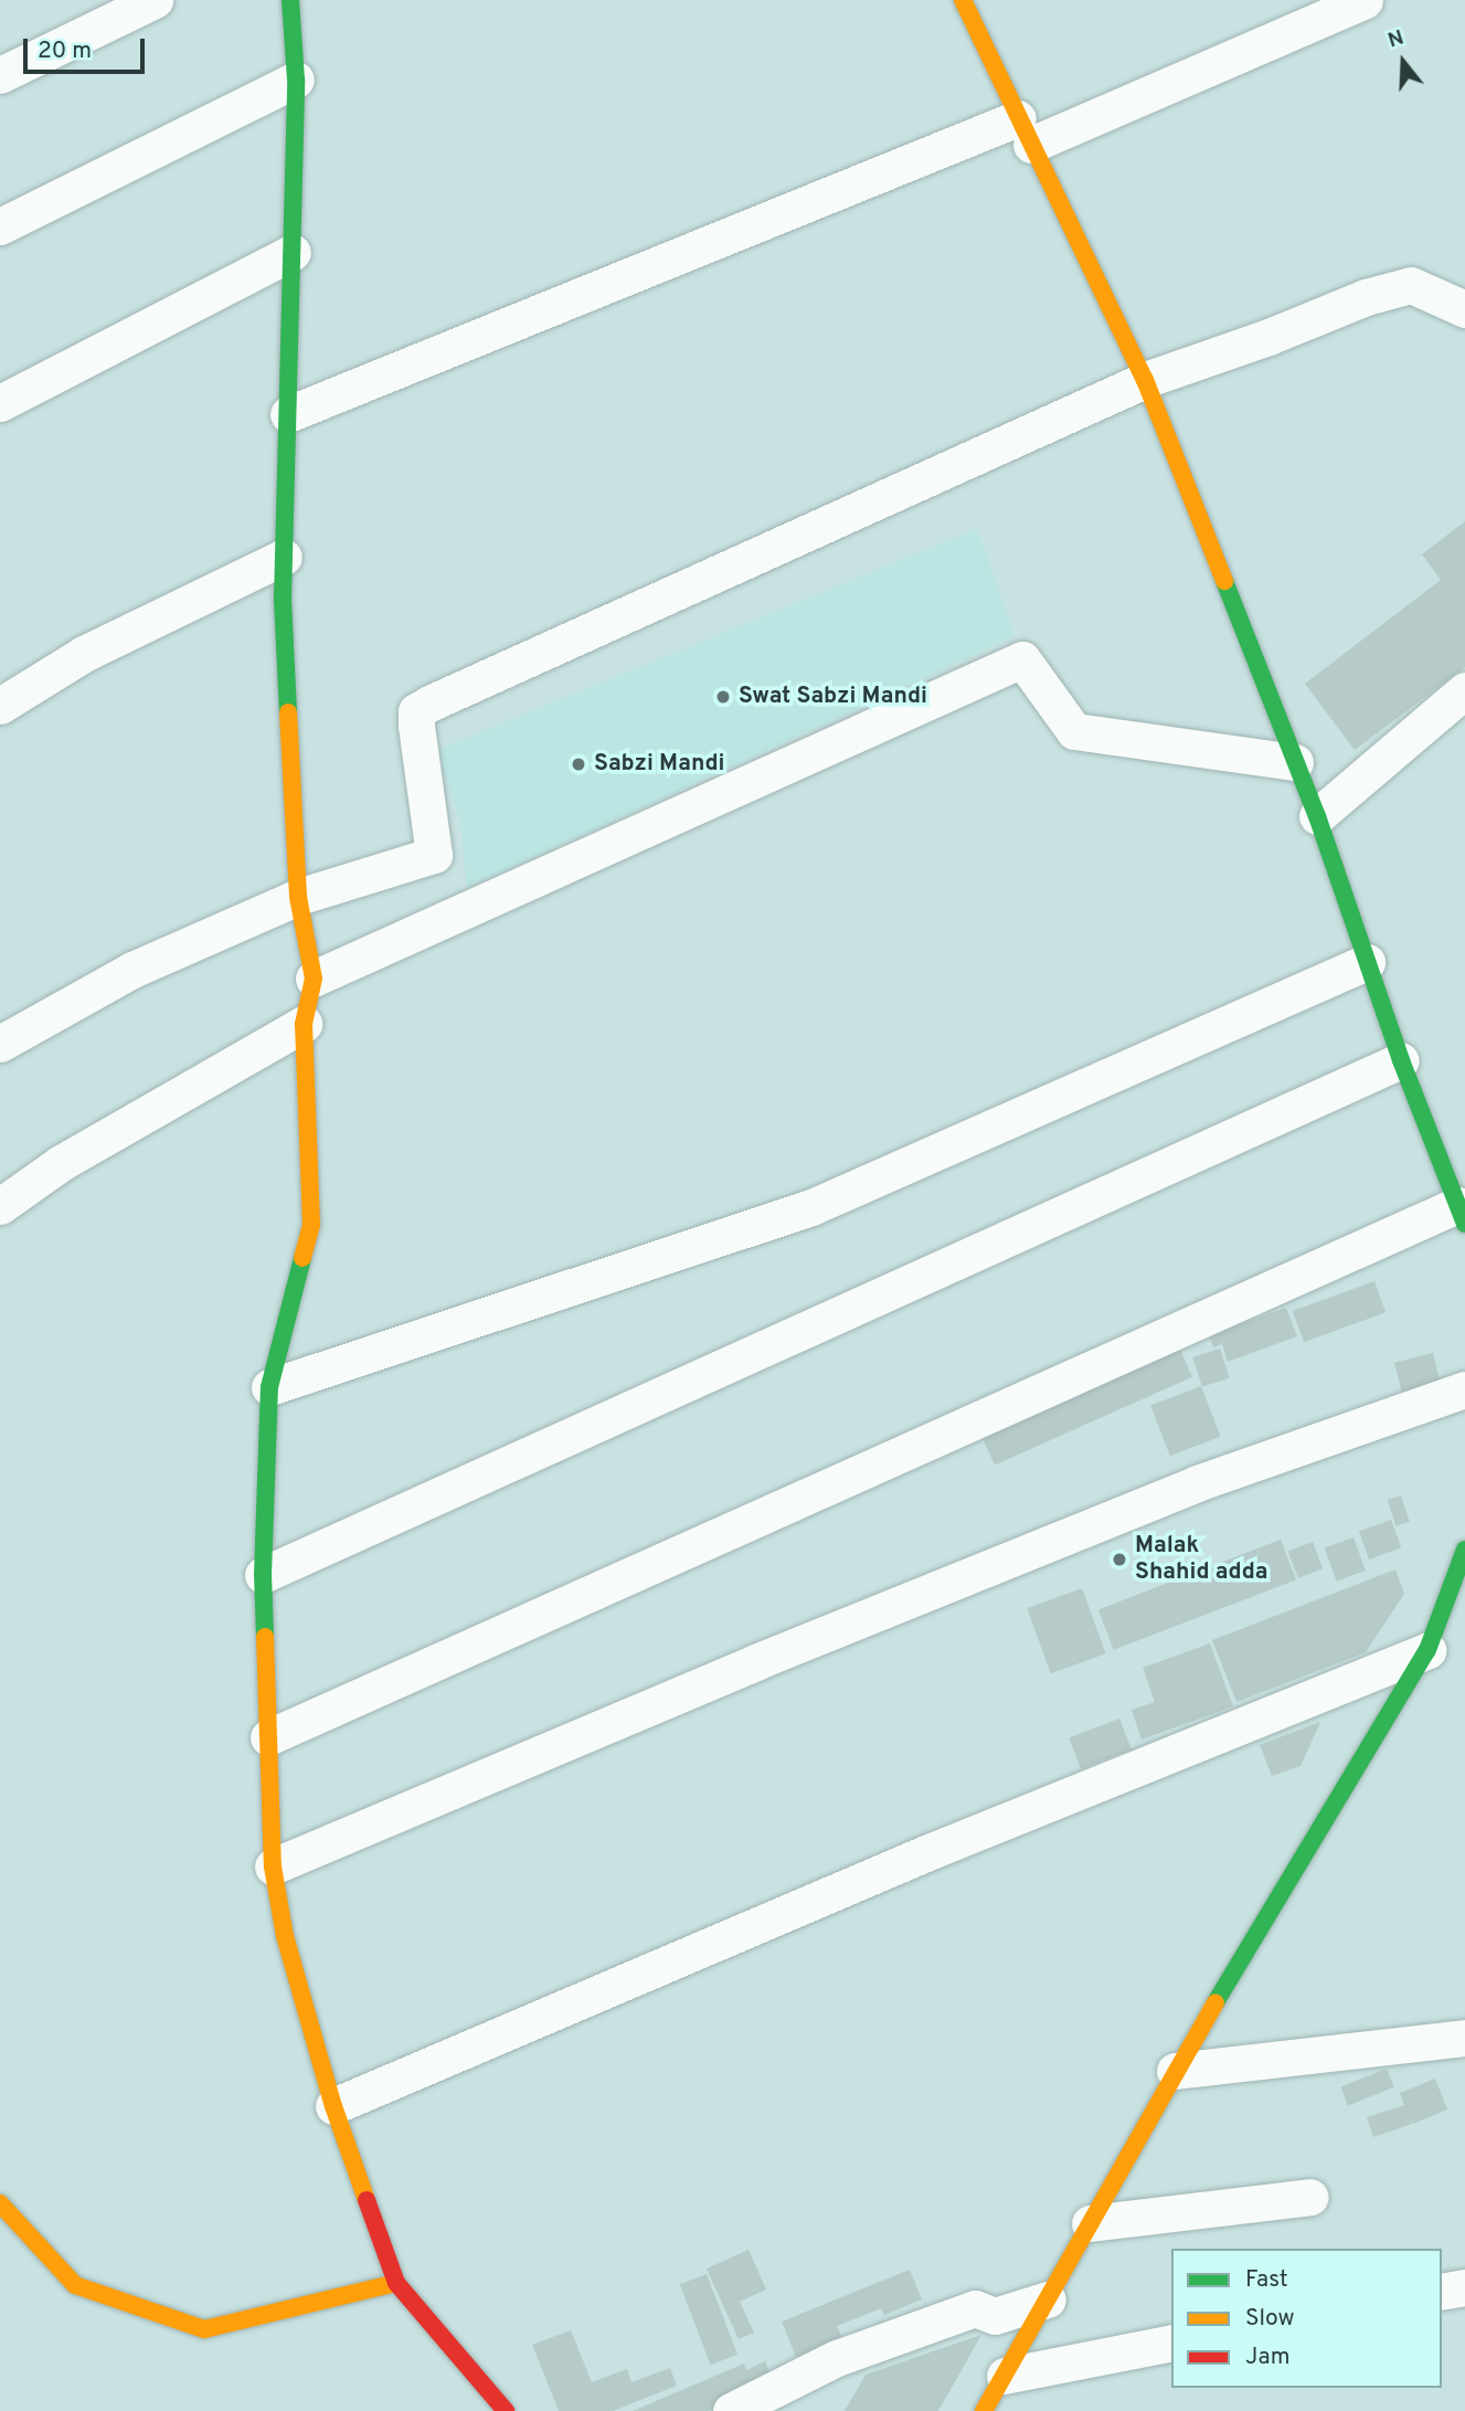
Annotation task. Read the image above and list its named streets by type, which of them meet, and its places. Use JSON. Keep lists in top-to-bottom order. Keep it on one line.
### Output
{"places":["Swat Sabzi Mandi","Sabzi Mandi","Malak Shahid adda"],"legend":["Fast","Slow","Jam"],"scale_bar":"20 m","north":"top"}
